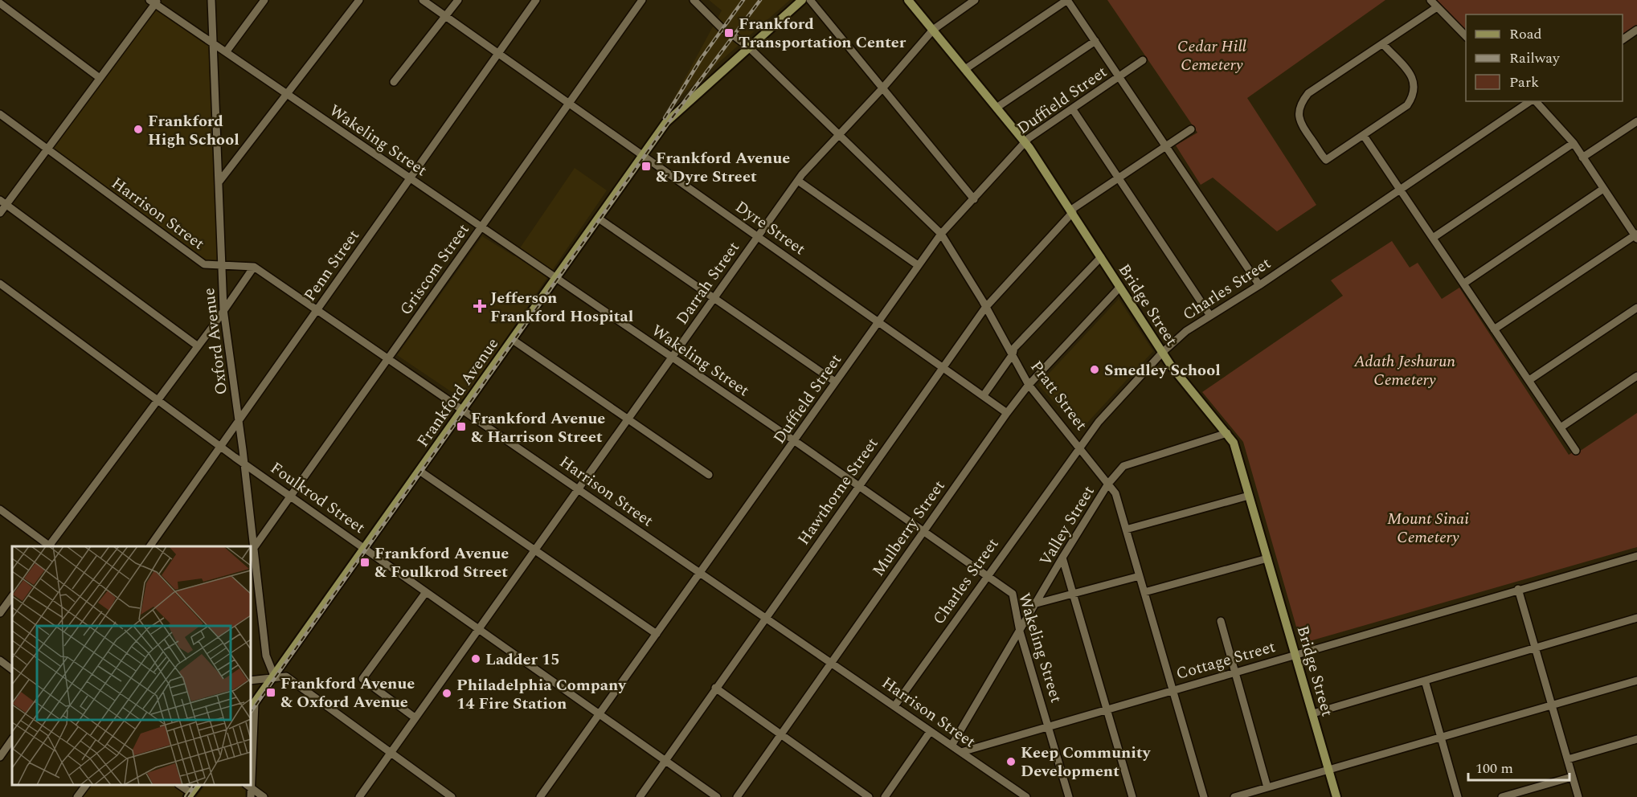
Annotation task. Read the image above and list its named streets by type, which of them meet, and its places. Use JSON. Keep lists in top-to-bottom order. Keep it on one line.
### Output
{"streets":{"main road":["Bridge Street","Frankford Avenue"],"street":["Duffield Street","Wakeling Street","Harrison Street","Dyre Street","Penn Street","Griscom Street","Darrah Street","Charles Street","Oxford Avenue","Pratt Street","Hawthorne Street","Foulkrod Street","Valley Street","Mulberry Street","Cottage Street"]},"crossings":[["Duffield Street","Wakeling Street"],["Duffield Street","Harrison Street"],["Duffield Street","Dyre Street"],["Duffield Street","Bridge Street"],["Duffield Street","Pratt Street"],["Duffield Street","Foulkrod Street"],["Wakeling Street","Penn Street"],["Wakeling Street","Griscom Street"],["Wakeling Street","Darrah Street"],["Wakeling Street","Charles Street"],["Wakeling Street","Oxford Avenue"],["Wakeling Street","Frankford Avenue"],["Wakeling Street","Hawthorne Street"],["Wakeling Street","Valley Street"],["Wakeling Street","Mulberry Street"],["Wakeling Street","Cottage Street"],["Harrison Street","Penn Street"],["Harrison Street","Griscom Street"],["Harrison Street","Darrah Street"],["Harrison Street","Charles Street"],["Harrison Street","Oxford Avenue"],["Harrison Street","Frankford Avenue"],["Harrison Street","Hawthorne Street"],["Harrison Street","Valley Street"],["Harrison Street","Mulberry Street"],["Harrison Street","Cottage Street"],["Dyre Street","Penn Street"],["Dyre Street","Griscom Street"],["Dyre Street","Darrah Street"],["Dyre Street","Frankford Avenue"],["Dyre Street","Hawthorne Street"],["Dyre Street","Mulberry Street"],["Penn Street","Oxford Avenue"],["Penn Street","Foulkrod Street"],["Griscom Street","Oxford Avenue"],["Griscom Street","Foulkrod Street"],["Darrah Street","Bridge Street"],["Darrah Street","Pratt Street"],["Darrah Street","Foulkrod Street"],["Charles Street","Bridge Street"],["Charles Street","Pratt Street"],["Bridge Street","Hawthorne Street"],["Bridge Street","Valley Street"],["Bridge Street","Mulberry Street"],["Bridge Street","Cottage Street"],["Oxford Avenue","Frankford Avenue"],["Oxford Avenue","Foulkrod Street"],["Frankford Avenue","Pratt Street"],["Frankford Avenue","Foulkrod Street"],["Pratt Street","Hawthorne Street"],["Pratt Street","Valley Street"],["Pratt Street","Mulberry Street"],["Pratt Street","Cottage Street"],["Hawthorne Street","Foulkrod Street"]],"parks":["Cedar Hill Cemetery","Adath Jeshurun Cemetery","Mount Sinai Cemetery"],"places":{"transit":["Frankford Transportation Center","Frankford Avenue & Dyre Street","Frankford Avenue & Harrison Street","Frankford Avenue & Foulkrod Street","Frankford Avenue & Oxford Avenue"],"other":["Frankford High School","Smedley School","Ladder 15","Philadelphia Company 14 Fire Station","Keep Community Development"],"health":["Jefferson Frankford Hospital"]},"legend":["Road","Railway","Park"],"scale_bar":"100 m"}
